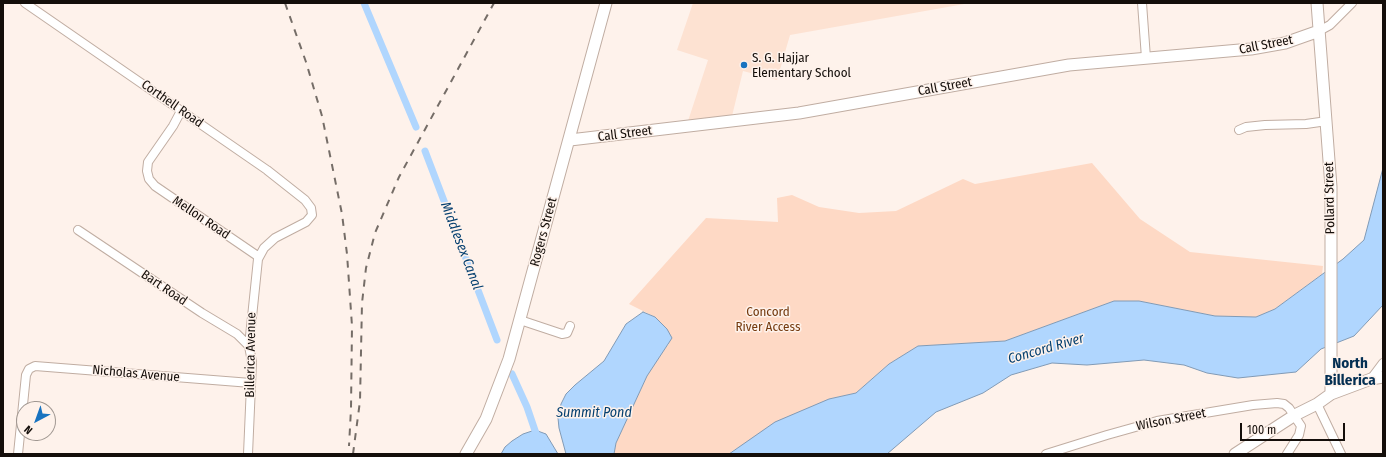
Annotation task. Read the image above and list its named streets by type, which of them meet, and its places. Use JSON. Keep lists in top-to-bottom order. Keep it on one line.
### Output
{"streets":{"street":["Call Street","Corthell Road","Pollard Street","Mellon Road","Rogers Street","Bart Road","Billerica Avenue","Nicholas Avenue","Wilson Street"]},"crossings":[["Call Street","Pollard Street"],["Call Street","Rogers Street"],["Corthell Road","Mellon Road"],["Corthell Road","Billerica Avenue"],["Mellon Road","Billerica Avenue"],["Bart Road","Billerica Avenue"],["Billerica Avenue","Nicholas Avenue"]],"districts":["North Billerica"],"water":["Middlesex Canal","Concord River","Summit Pond"],"parks":["Concord River Access"],"places":["S. G. Hajjar Elementary School"],"scale_bar":"100 m","north":"bottom left"}
